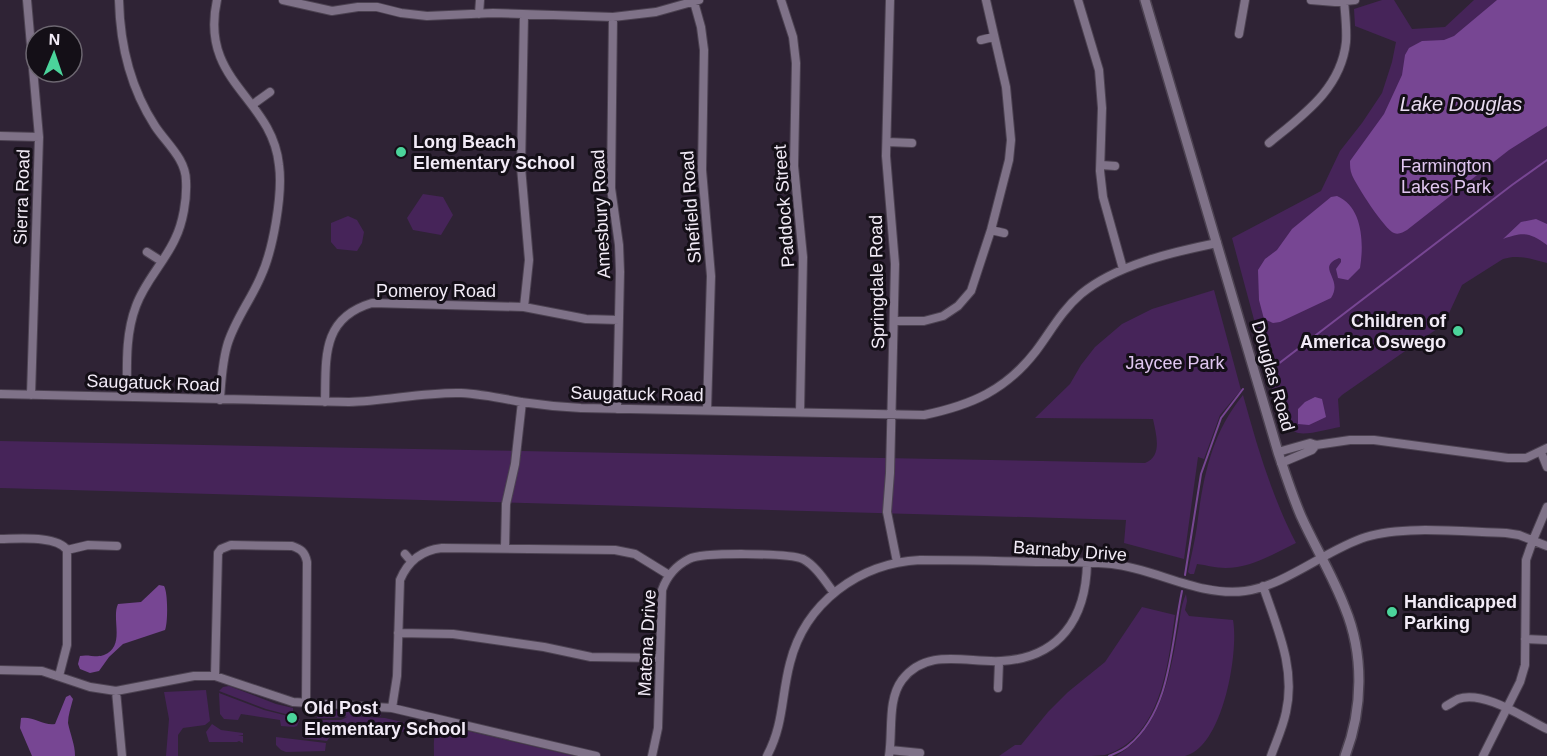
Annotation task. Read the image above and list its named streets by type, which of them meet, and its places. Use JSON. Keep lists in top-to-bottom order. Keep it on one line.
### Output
{"streets":{"street":["Sierra Road","Paddock Street","Shefield Road","Amesbury Road","Springdale Road","Pomeroy Road","Douglas Road","Saugatuck Road","Barnaby Drive","Matena Drive"]},"crossings":[["Sierra Road","Saugatuck Road"],["Paddock Street","Saugatuck Road"],["Shefield Road","Saugatuck Road"],["Amesbury Road","Pomeroy Road"],["Amesbury Road","Saugatuck Road"],["Springdale Road","Saugatuck Road"],["Springdale Road","Barnaby Drive"],["Pomeroy Road","Saugatuck Road"],["Douglas Road","Saugatuck Road"],["Douglas Road","Barnaby Drive"],["Barnaby Drive","Matena Drive"]],"water":["Lake Douglas"],"parks":["Farmington Lakes Park","Jaycee Park"],"places":["Long Beach Elementary School","Children of America Oswego","Handicapped Parking","Old Post Elementary School"],"north":"top"}
